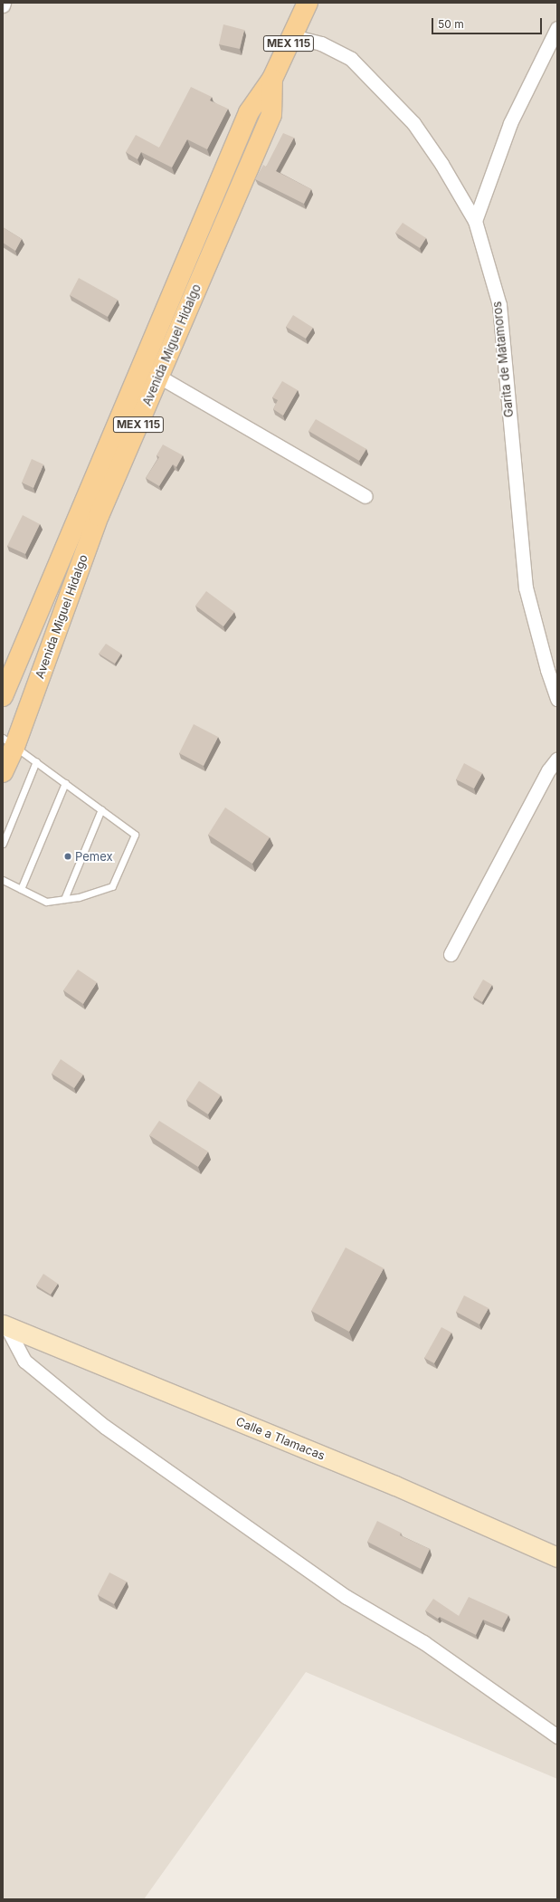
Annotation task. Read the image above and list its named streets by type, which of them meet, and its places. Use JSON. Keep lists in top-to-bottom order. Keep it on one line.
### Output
{"streets":{"main road":["MEX 115","Avenida Miguel Hidalgo","Calle a Tlamacas"],"street":["Garita de Matamoros"]},"crossings":[["Avenida Miguel Hidalgo","Garita de Matamoros"]],"places":["Pemex"],"scale_bar":"50 m"}
